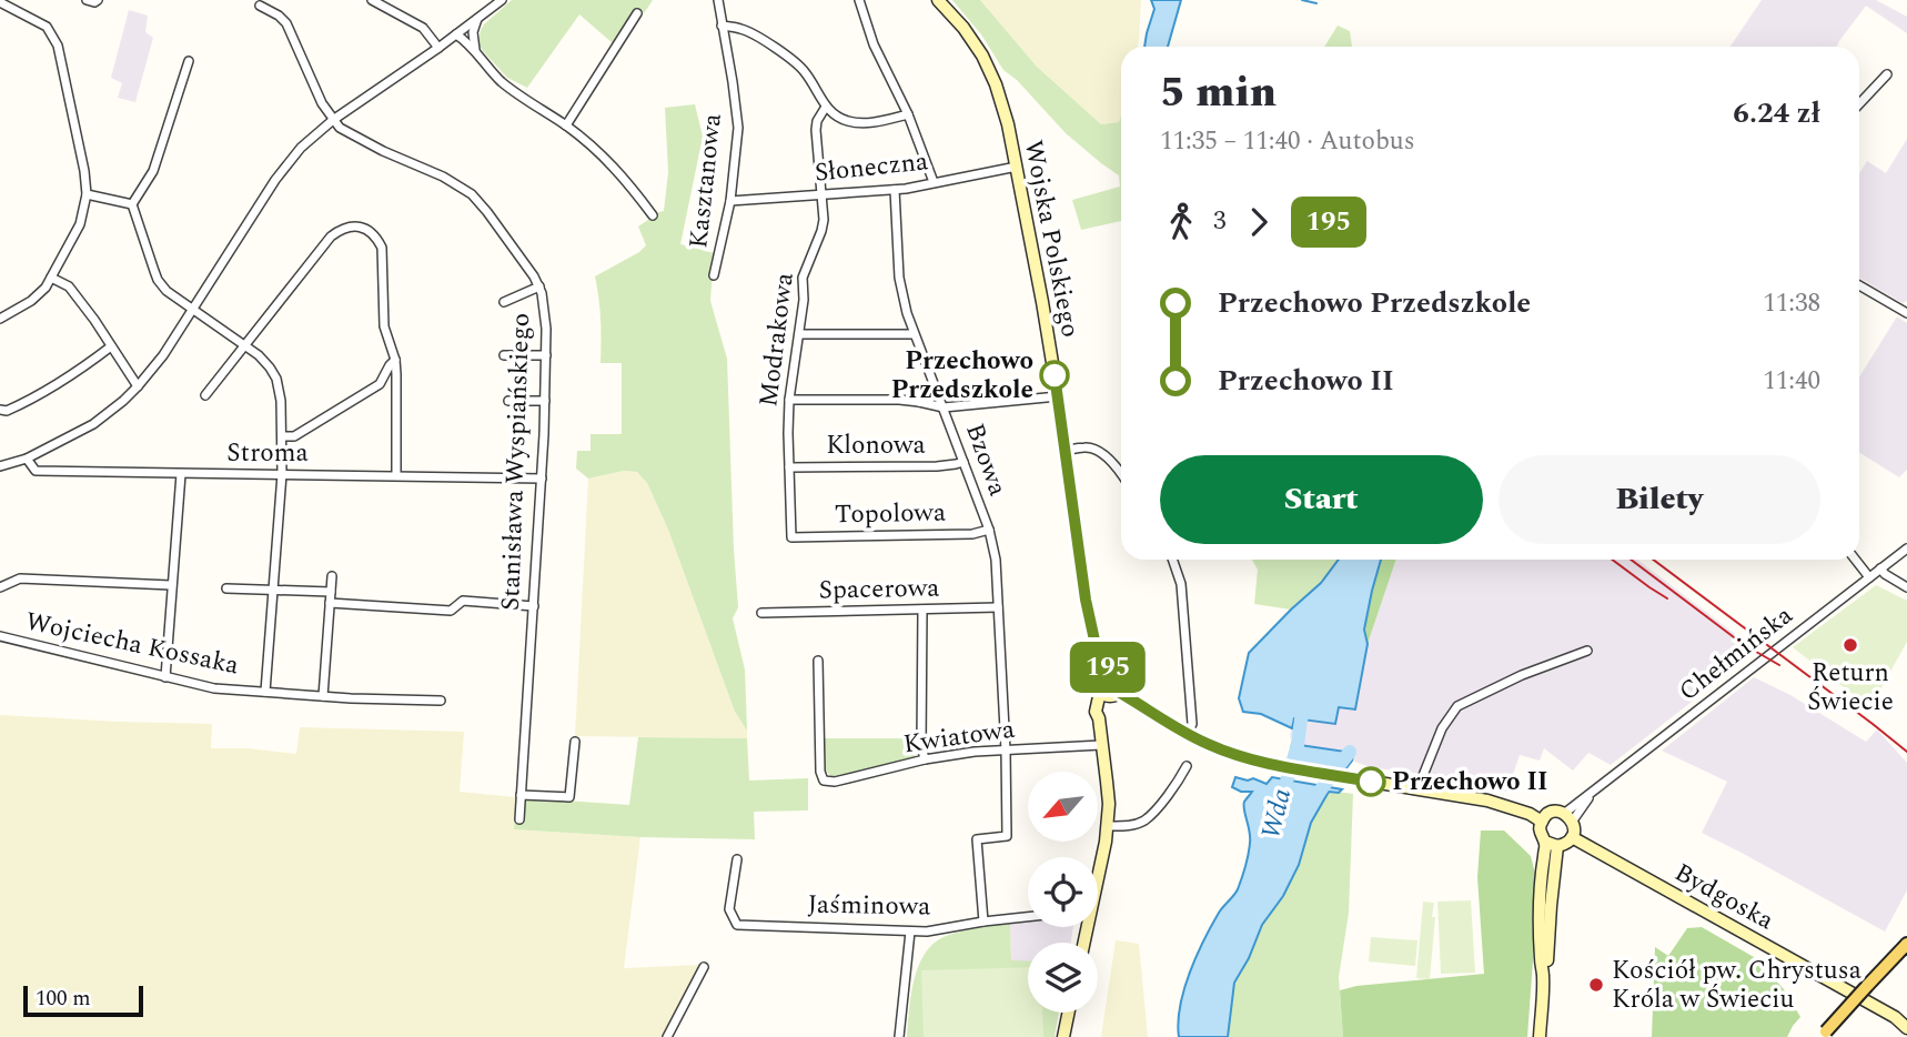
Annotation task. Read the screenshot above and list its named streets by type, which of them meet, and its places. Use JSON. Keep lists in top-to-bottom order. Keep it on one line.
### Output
{"streets":{"street":["Słoneczna","Kasztanowa","Wojska Polskiego","Modrakowa","Klonowa","Stroma","Bzowa","Stanisława Wyspiańskiego","Topolowa","Spacerowa","Wojciecha Kossaka","Chełmińska","Kwiatowa","Bydgoska","Jaśminowa"]},"crossings":[["Słoneczna","Kasztanowa"],["Słoneczna","Wojska Polskiego"],["Słoneczna","Modrakowa"],["Słoneczna","Bzowa"],["Modrakowa","Klonowa"],["Modrakowa","Topolowa"],["Klonowa","Bzowa"],["Stroma","Stanisława Wyspiańskiego"],["Bzowa","Topolowa"],["Bzowa","Spacerowa"],["Bzowa","Kwiatowa"],["Bzowa","Jaśminowa"],["Chełmińska","Bydgoska"]],"water":["Wda"],"places":["Przechowo Przedszkole","Return Świecie","Przechowo II","Kościół pw. Chrystusa Króla w Świeciu"],"lines":["bus line 195"],"scale_bar":"100 m","north":"bottom left","page":{"on_map":"195","heading":["5 min","11:35 – 11:40 · Autobus","6.24 zł"],"legs":["3","195"],"list":[{"name":"Przechowo Przedszkole","value":"11:38"},{"name":"Przechowo II","value":"11:40"}],"buttons":["Start","Bilety"],"scale":"100 m"}}
